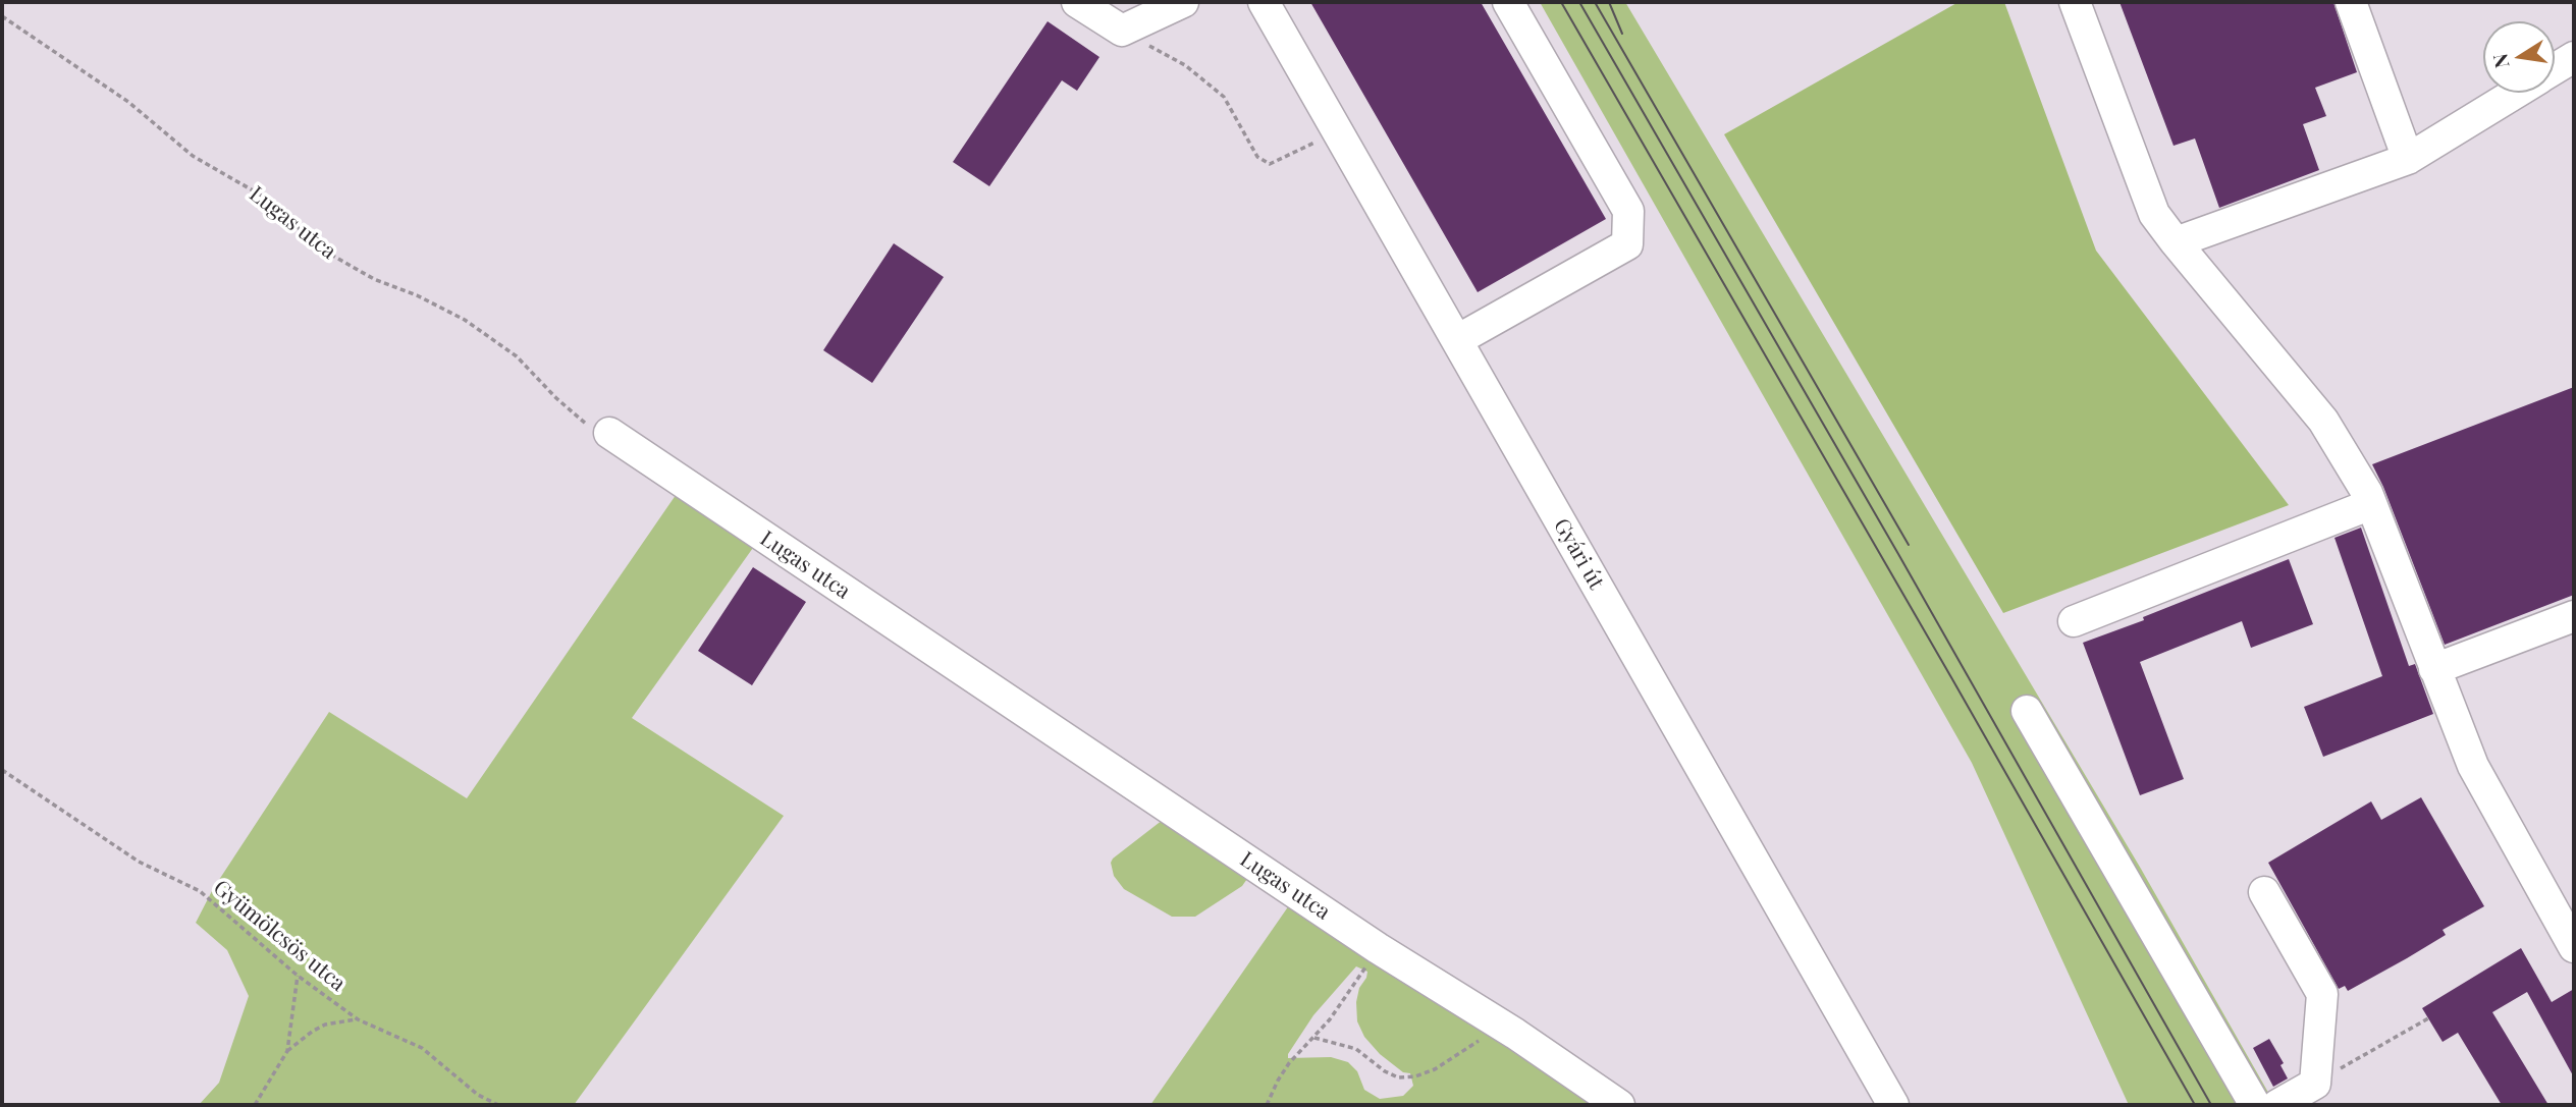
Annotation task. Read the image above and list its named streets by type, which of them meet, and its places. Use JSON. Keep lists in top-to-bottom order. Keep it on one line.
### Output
{"streets":{"street":["Lugas utca","Gyári út"],"path":["Gyümölcsös utca"]},"north":"left"}
